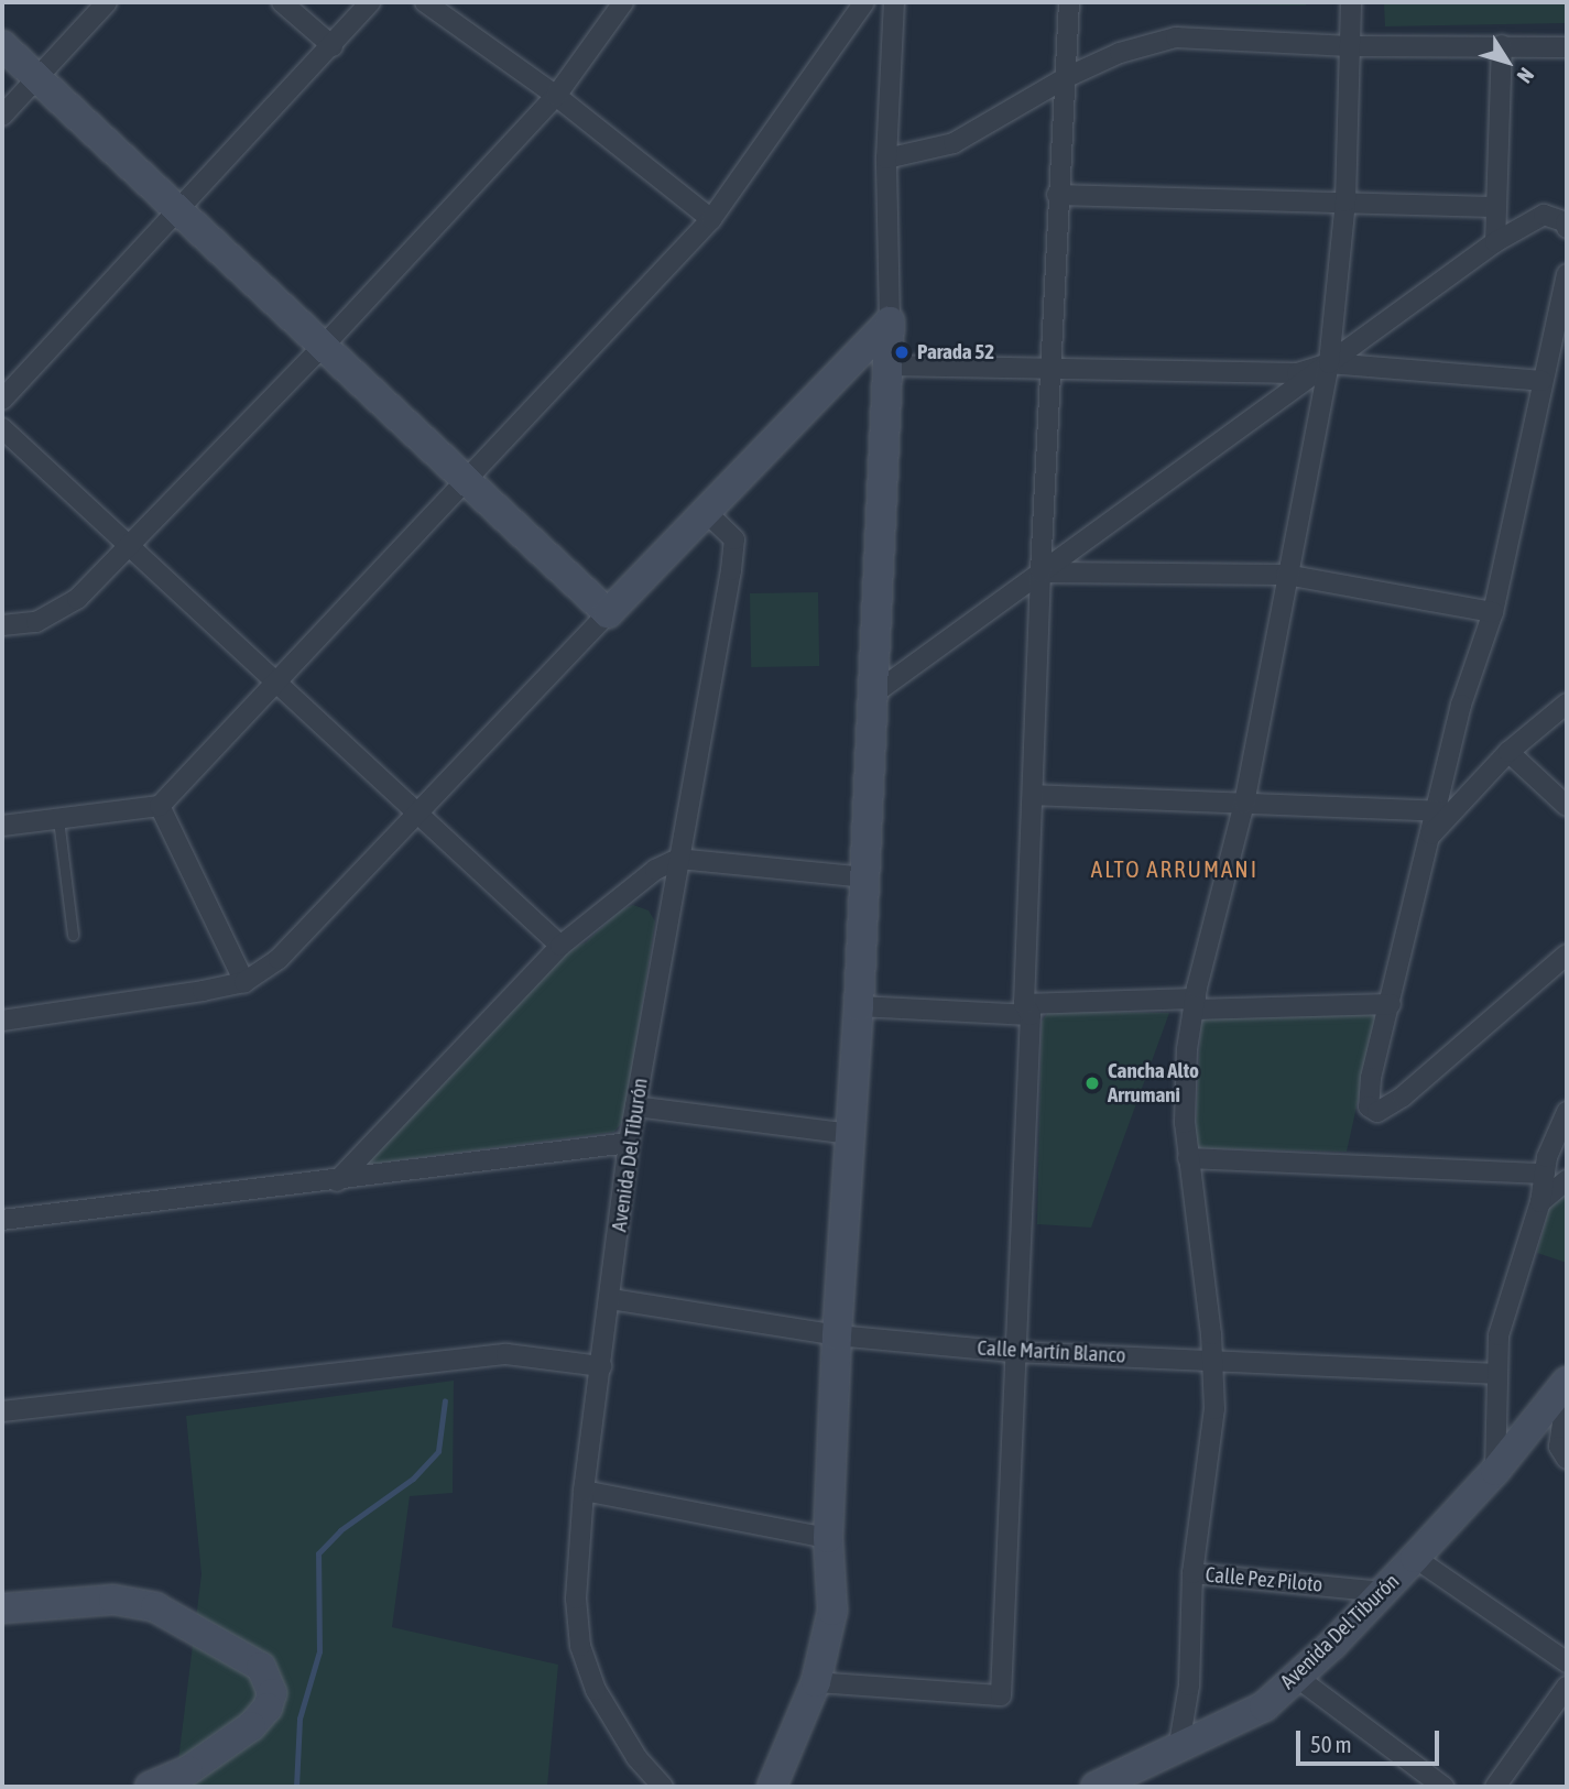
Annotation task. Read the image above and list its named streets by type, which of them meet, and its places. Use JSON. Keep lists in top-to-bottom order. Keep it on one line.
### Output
{"streets":{"street":["Avenida Del Tiburón","Calle Martín Blanco","Calle Pez Piloto"]},"crossings":[["Avenida Del Tiburón","Calle Martín Blanco"],["Avenida Del Tiburón","Calle Pez Piloto"]],"districts":["ALTO ARRUMANI"],"places":["Parada 52","Cancha Alto Arrumani"],"scale_bar":"50 m","north":"bottom right"}
